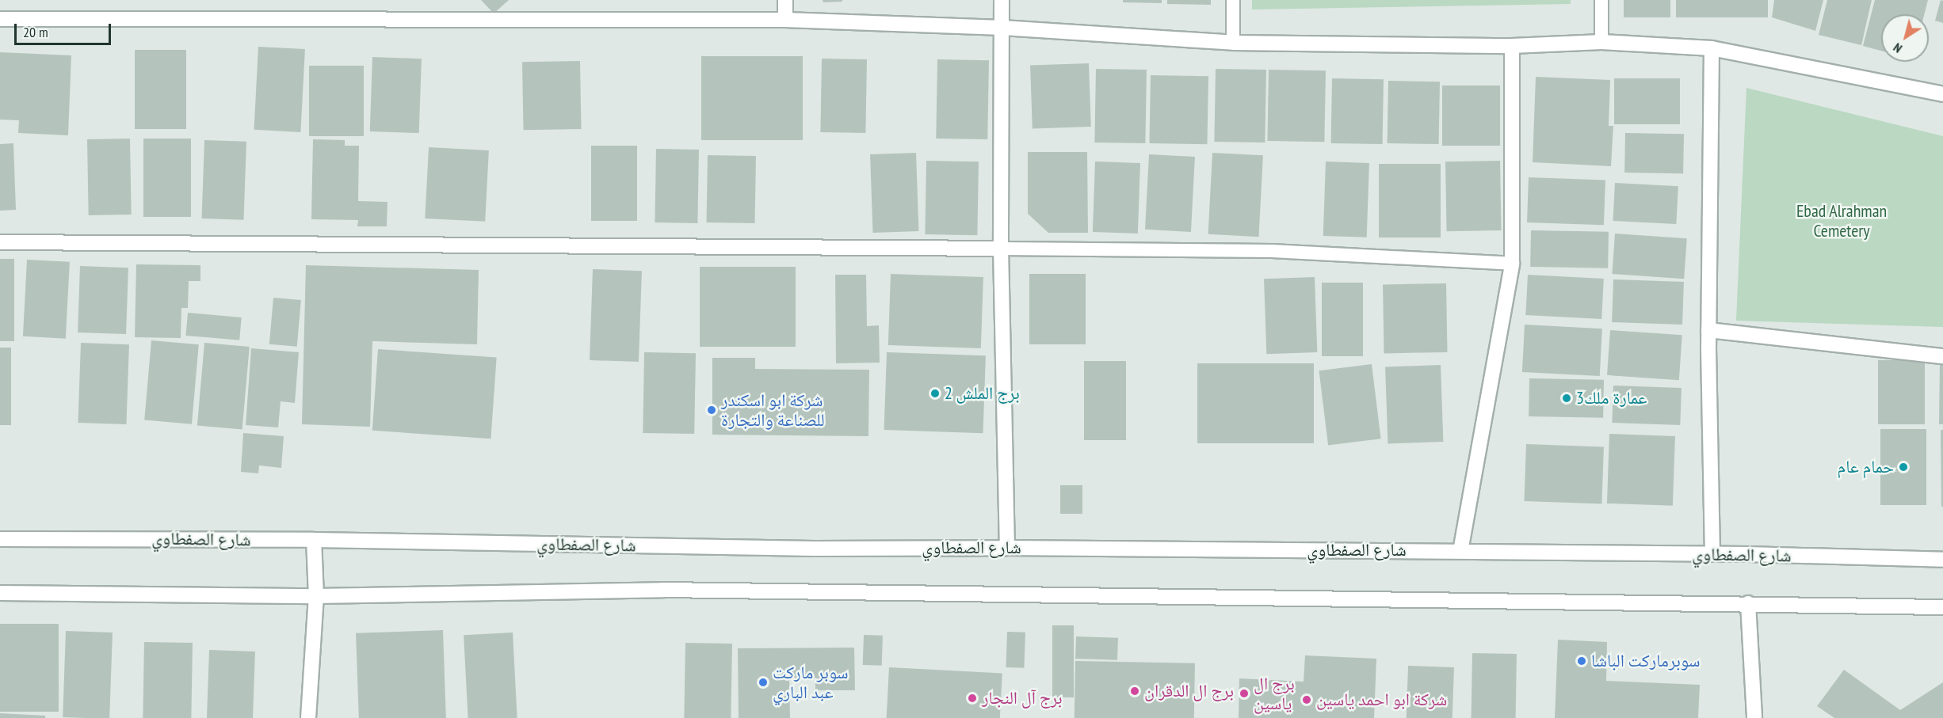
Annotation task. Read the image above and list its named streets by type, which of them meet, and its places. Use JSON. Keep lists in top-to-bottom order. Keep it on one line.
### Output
{"streets":{"street":["شارع الصفطاوي"]},"parks":["Ebad Alrahman Cemetery"],"places":["برج الملش 2","عمارة ملك3","شركة ابو اسكندر للصناعة والتجارة","حمام عام","سوبرماركت الباشا","سوبر ماركت عبد الباري","برج ال الدقران","برج ال ياسين","برج آل النجار","شركة ابو احمد ياسين"],"scale_bar":"20 m","north":"bottom left"}
